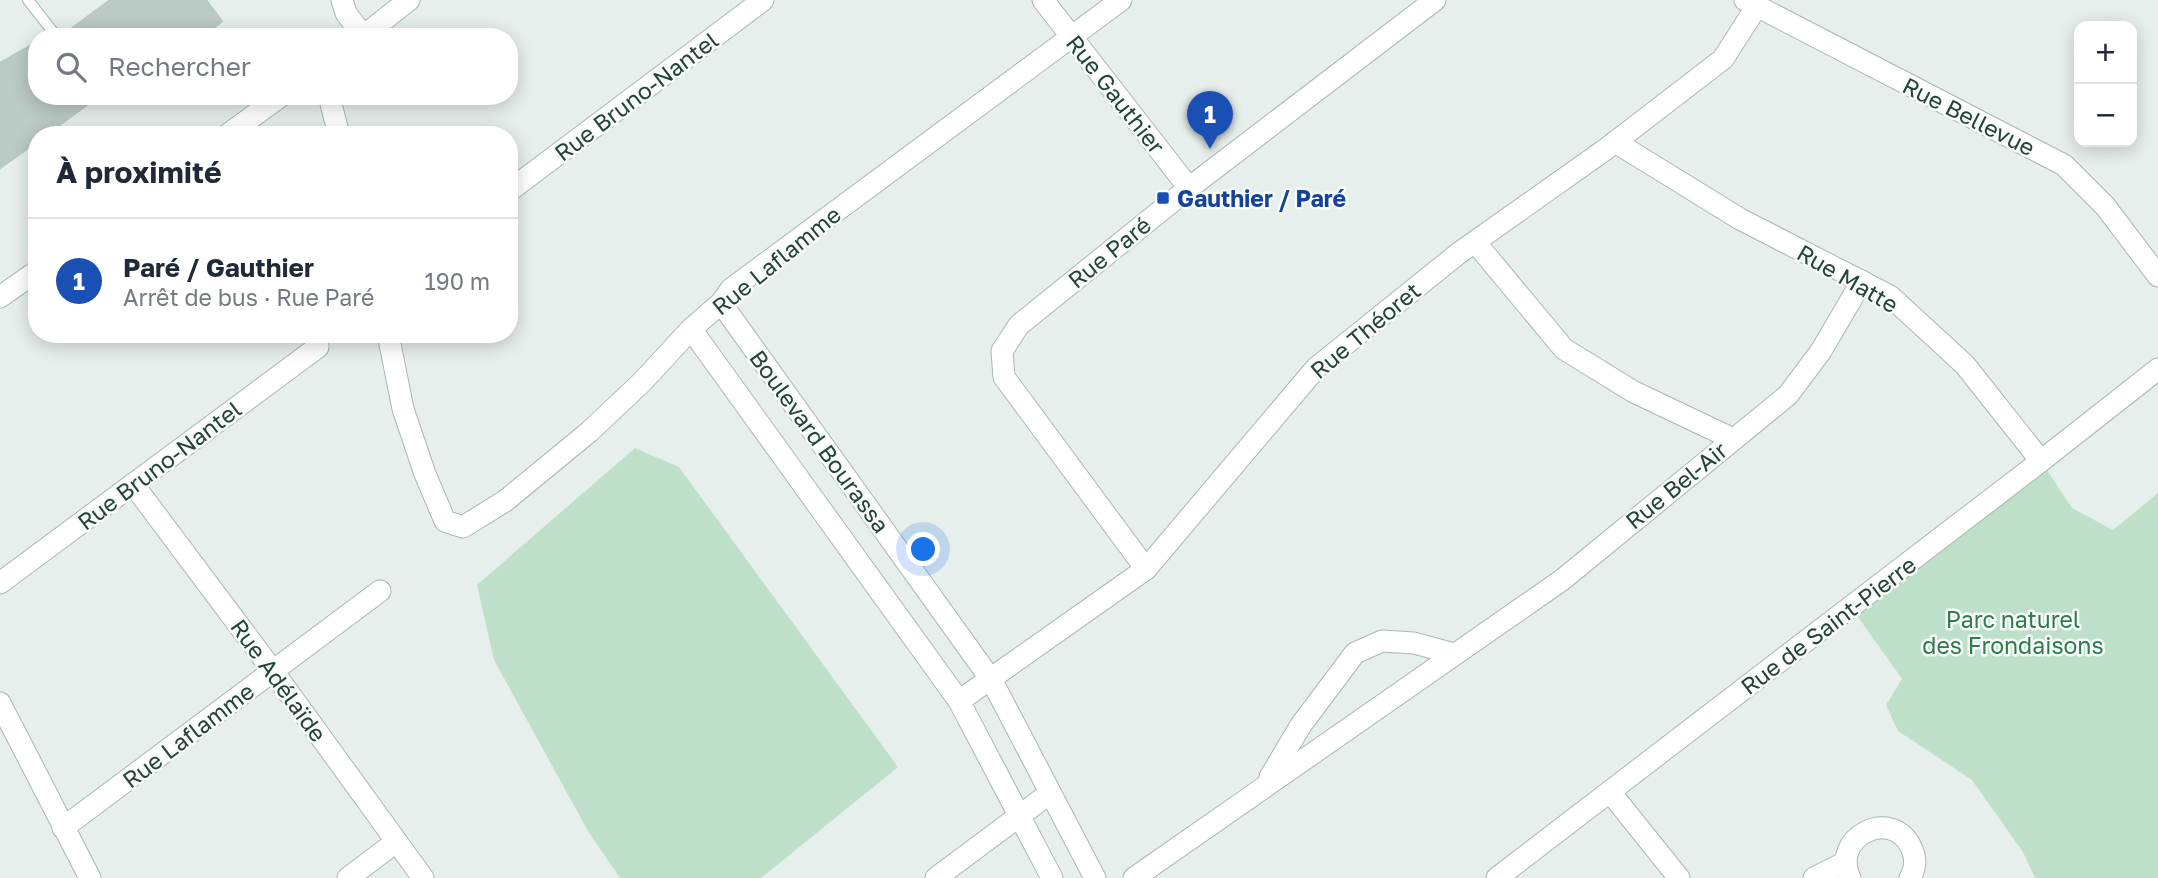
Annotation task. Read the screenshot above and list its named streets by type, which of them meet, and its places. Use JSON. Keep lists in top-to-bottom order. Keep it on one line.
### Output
{"streets":{"street":["Rue Gauthier","Rue Bruno-Nantel","Rue Bellevue","Rue Paré","Rue Laflamme","Rue Matte","Rue Théoret","Boulevard Bourassa","Rue Bel-Air","Rue de Saint-Pierre","Rue Adélaïde"]},"crossings":[["Rue Gauthier","Rue Paré"],["Rue Gauthier","Rue Laflamme"],["Rue Bruno-Nantel","Rue Adélaïde"],["Rue Bellevue","Rue Théoret"],["Rue Paré","Rue Théoret"],["Rue Laflamme","Boulevard Bourassa"],["Rue Laflamme","Rue Adélaïde"],["Rue Matte","Rue Théoret"],["Rue Matte","Rue Bel-Air"],["Rue Matte","Rue de Saint-Pierre"],["Rue Théoret","Boulevard Bourassa"]],"parks":["Parc naturel des Frondaisons"],"places":{"transit":["Gauthier / Paré"]},"page":{"map_buttons":["+","−"],"search":"Rechercher","pins":"1","heading":"À proximité","list":[{"mark":"1","name":"Paré / Gauthier","note":"Arrêt de bus · Rue Paré","value":"190 m"}]}}
